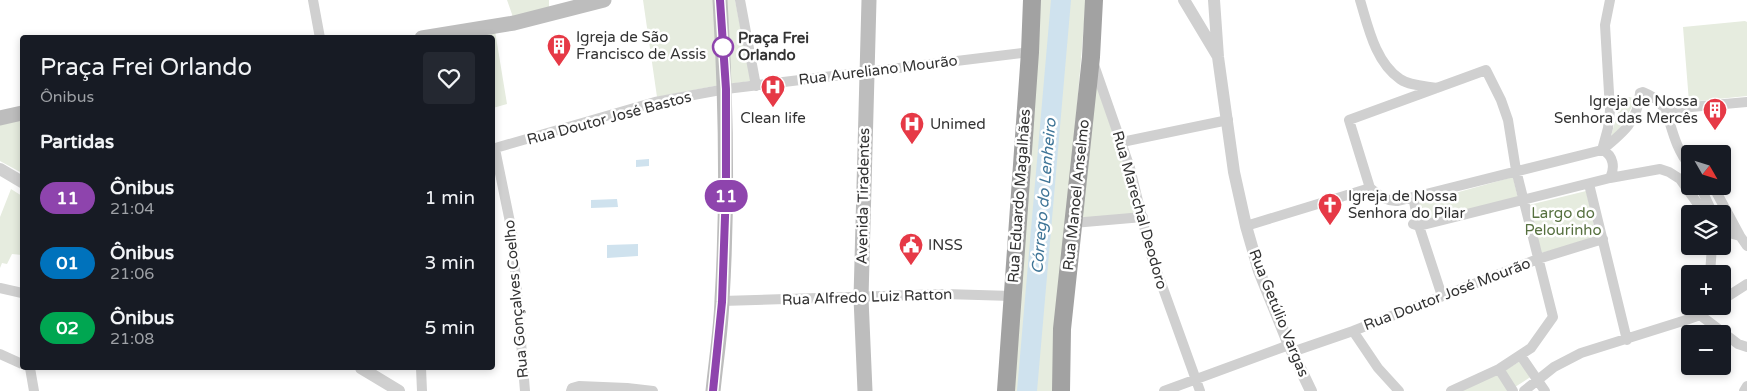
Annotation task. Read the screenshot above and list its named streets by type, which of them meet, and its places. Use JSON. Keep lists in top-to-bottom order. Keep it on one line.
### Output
{"streets":{"highway":["Rua Manoel Anselmo","Rua Eduardo Magalhães"],"main road":["Avenida Tiradentes"],"street":["Rua Aureliano Mourão","Rua Doutor José Bastos","Rua Marechal Deodoro","Rua Doutor José Mourão","Rua Alfredo Luiz Ratton","Rua Gonçalves Coelho","Rua Getúlio Vargas"]},"crossings":[["Rua Aureliano Mourão","Rua Doutor José Bastos"],["Rua Aureliano Mourão","Avenida Tiradentes"],["Rua Aureliano Mourão","Rua Eduardo Magalhães"],["Rua Manoel Anselmo","Rua Marechal Deodoro"],["Avenida Tiradentes","Rua Alfredo Luiz Ratton"],["Rua Eduardo Magalhães","Rua Alfredo Luiz Ratton"],["Rua Marechal Deodoro","Rua Doutor José Mourão"],["Rua Doutor José Mourão","Rua Getúlio Vargas"]],"water":["Córrego do Lenheiro"],"parks":["Largo do Pelourinho"],"places":{"other":["Praça Frei Orlando"],"building":["Igreja de São Francisco de Assis","Igreja de Nossa Senhora das Mercês"],"hospital":["Clean life","Unimed"],"church":["Igreja de Nossa Senhora do Pilar"],"public building":["INSS"]},"lines":["bus line 11"],"north":"bottom right","page":{"on_map":"11","heading":[["Praça Frei Orlando","Ônibus"],"Partidas"],"map_buttons":["+","−"],"list":[{"mark":"11","name":"Ônibus","note":"21:04","value":"1 min"},{"mark":"01","name":"Ônibus","note":"21:06","value":"3 min"},{"mark":"02","name":"Ônibus","note":"21:08","value":"5 min"}]}}
